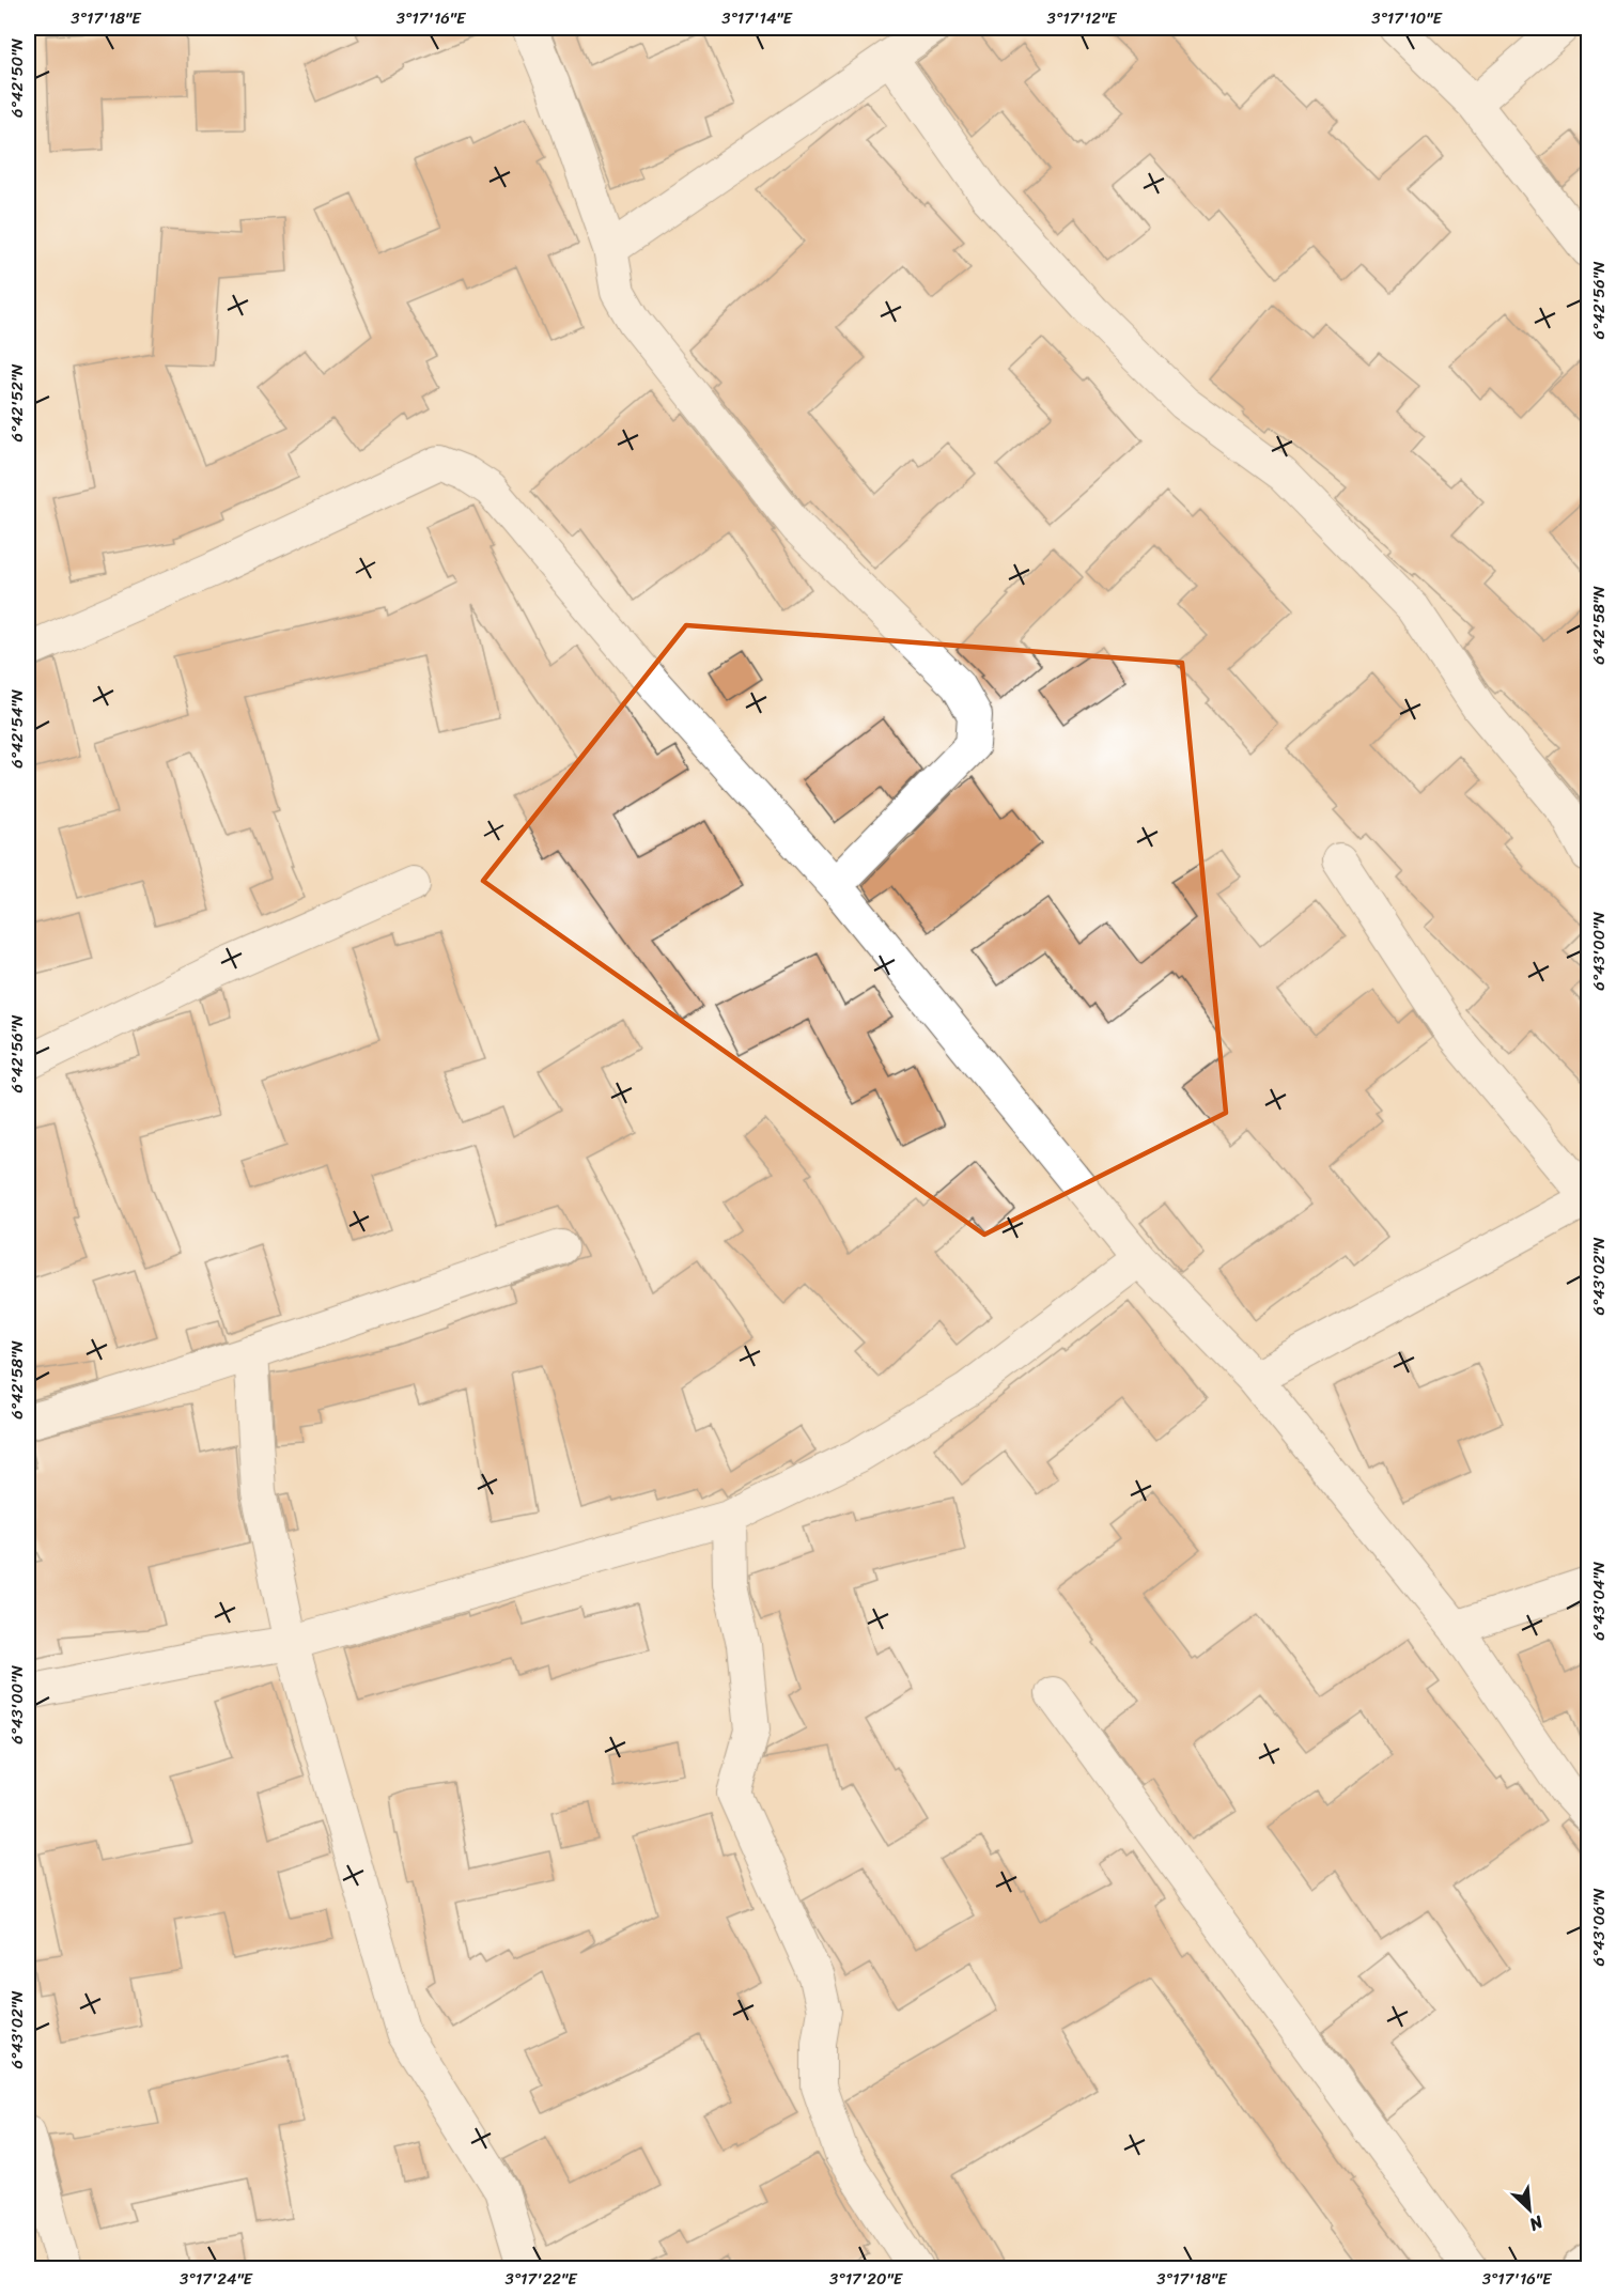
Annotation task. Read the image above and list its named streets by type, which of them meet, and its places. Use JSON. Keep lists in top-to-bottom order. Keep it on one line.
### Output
{"north":"bottom right","coordinates":["3°17'18\"E","3°17'16\"E","3°17'14\"E","3°17'12\"E","3°17'10\"E","6°42'50\"N","6°42'56\"N","6°42'52\"N","6°42'58\"N","6°42'54\"N","6°43'00\"N","6°43'02\"N","6°43'04\"N","6°43'06\"N","3°17'24\"E","3°17'22\"E","3°17'20\"E"]}
